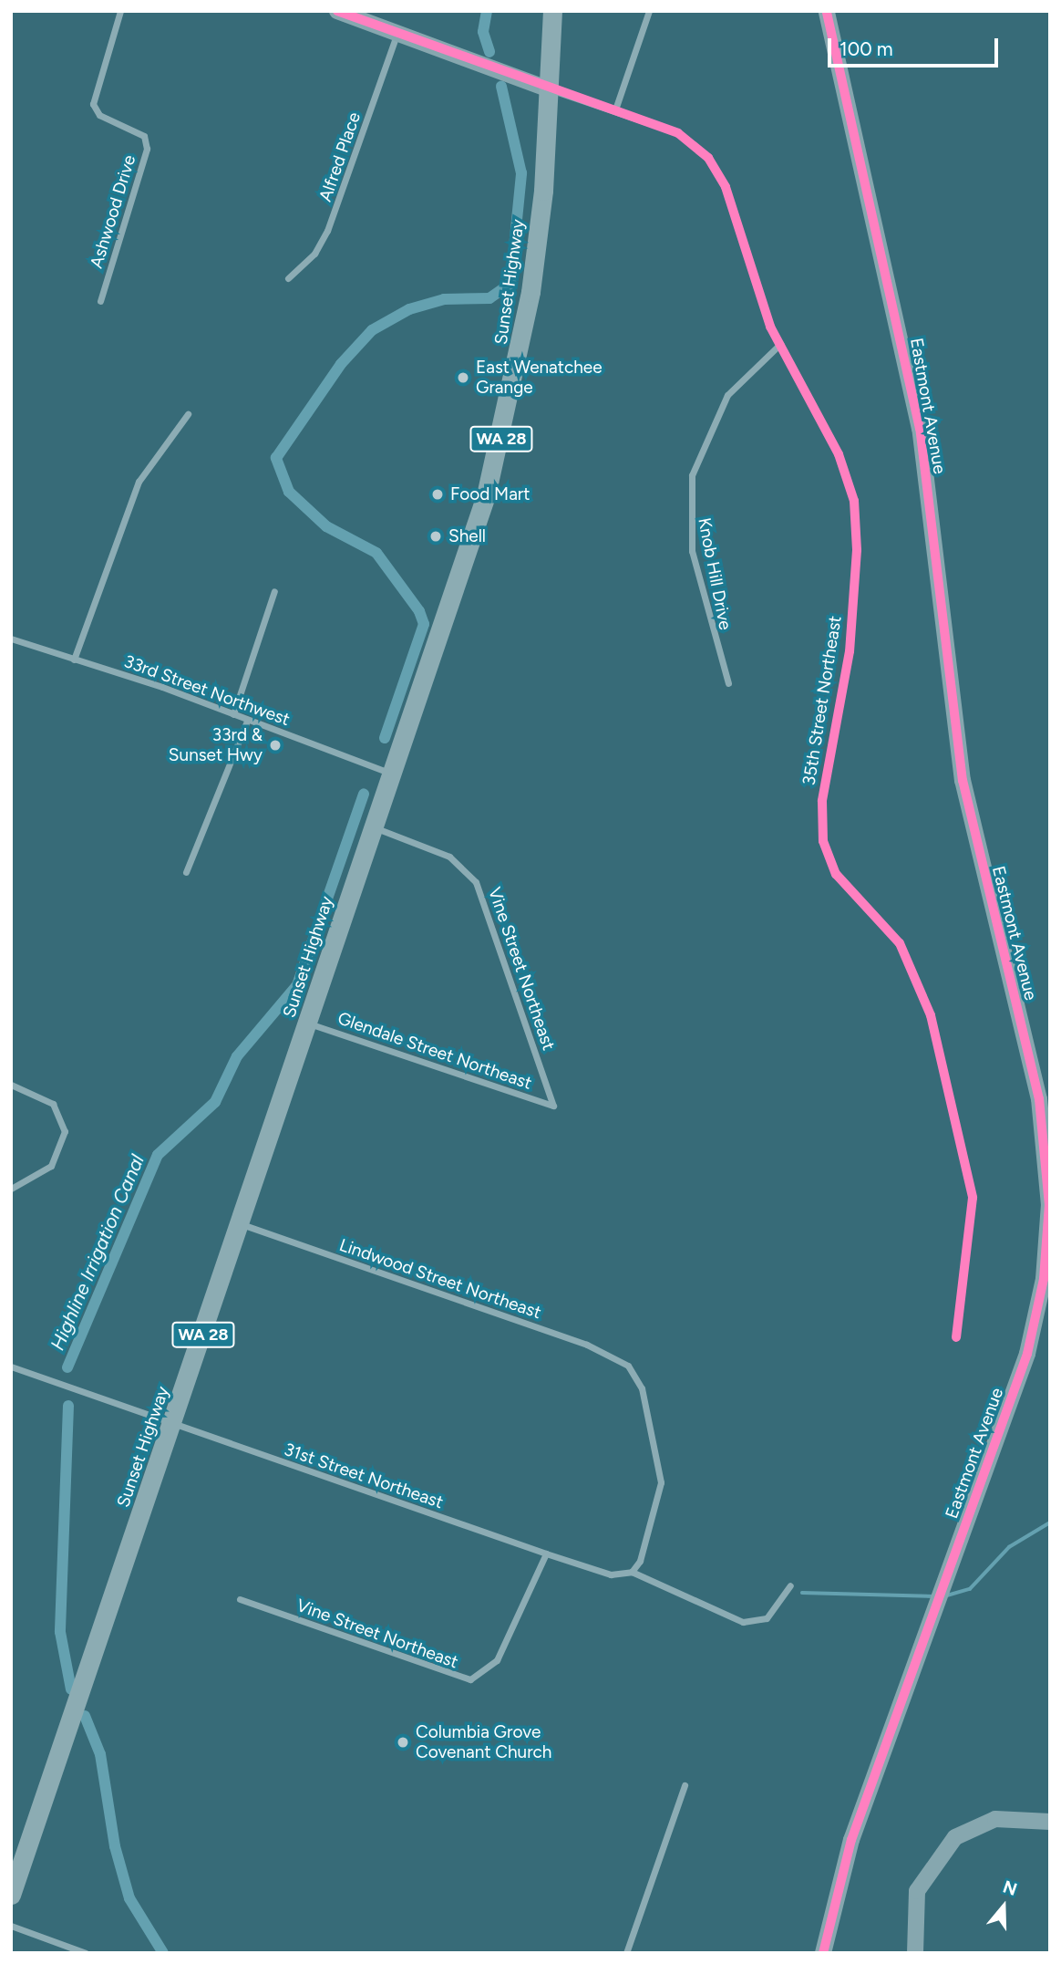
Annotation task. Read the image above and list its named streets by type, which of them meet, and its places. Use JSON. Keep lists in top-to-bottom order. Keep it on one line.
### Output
{"streets":{"highway":["Sunset Highway","WA 28"],"main road":["Eastmont Avenue"],"street":["Alfred Place","Ashwood Drive","Knob Hill Drive","33rd Street Northwest","35th Street Northeast","Vine Street Northeast","Glendale Street Northeast","Lindwood Street Northeast","31st Street Northeast"]},"crossings":[["Sunset Highway","33rd Street Northwest"],["Sunset Highway","35th Street Northeast"],["Sunset Highway","Vine Street Northeast"],["Sunset Highway","Glendale Street Northeast"],["Sunset Highway","Lindwood Street Northeast"],["Sunset Highway","31st Street Northeast"],["Knob Hill Drive","35th Street Northeast"],["Vine Street Northeast","Glendale Street Northeast"],["Vine Street Northeast","31st Street Northeast"]],"water":["Highline Irrigation Canal"],"places":["East Wenatchee Grange","Food Mart","Shell","33rd & Sunset Hwy","Columbia Grove Covenant Church"],"scale_bar":"100 m","north":"top"}
